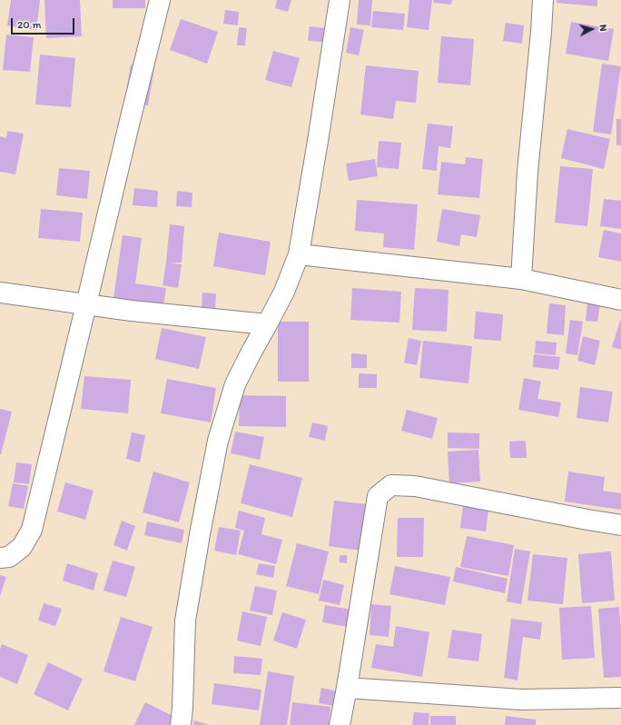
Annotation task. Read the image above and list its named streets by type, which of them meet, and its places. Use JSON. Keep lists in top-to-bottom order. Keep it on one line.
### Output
{"scale_bar":"20 m","north":"right"}
